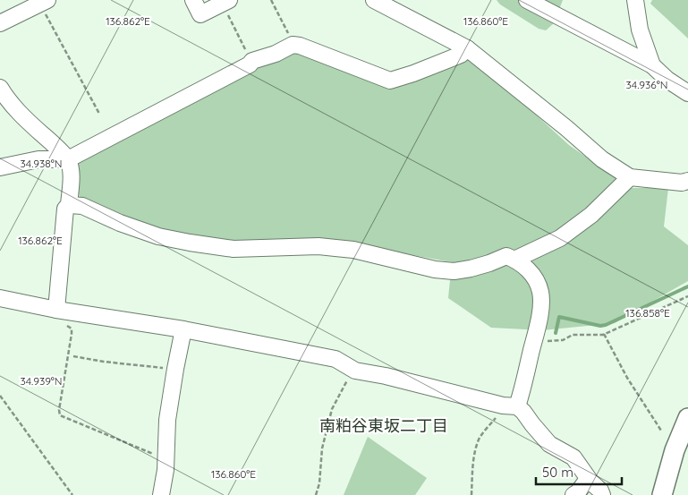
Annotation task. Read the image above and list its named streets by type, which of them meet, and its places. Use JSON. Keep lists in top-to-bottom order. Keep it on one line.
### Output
{"districts":["南粕谷東坂二丁目"],"scale_bar":"50 m","coordinates":["136.862°E","136.860°E","34.936°N","34.938°N","136.858°E","34.939°N"]}
